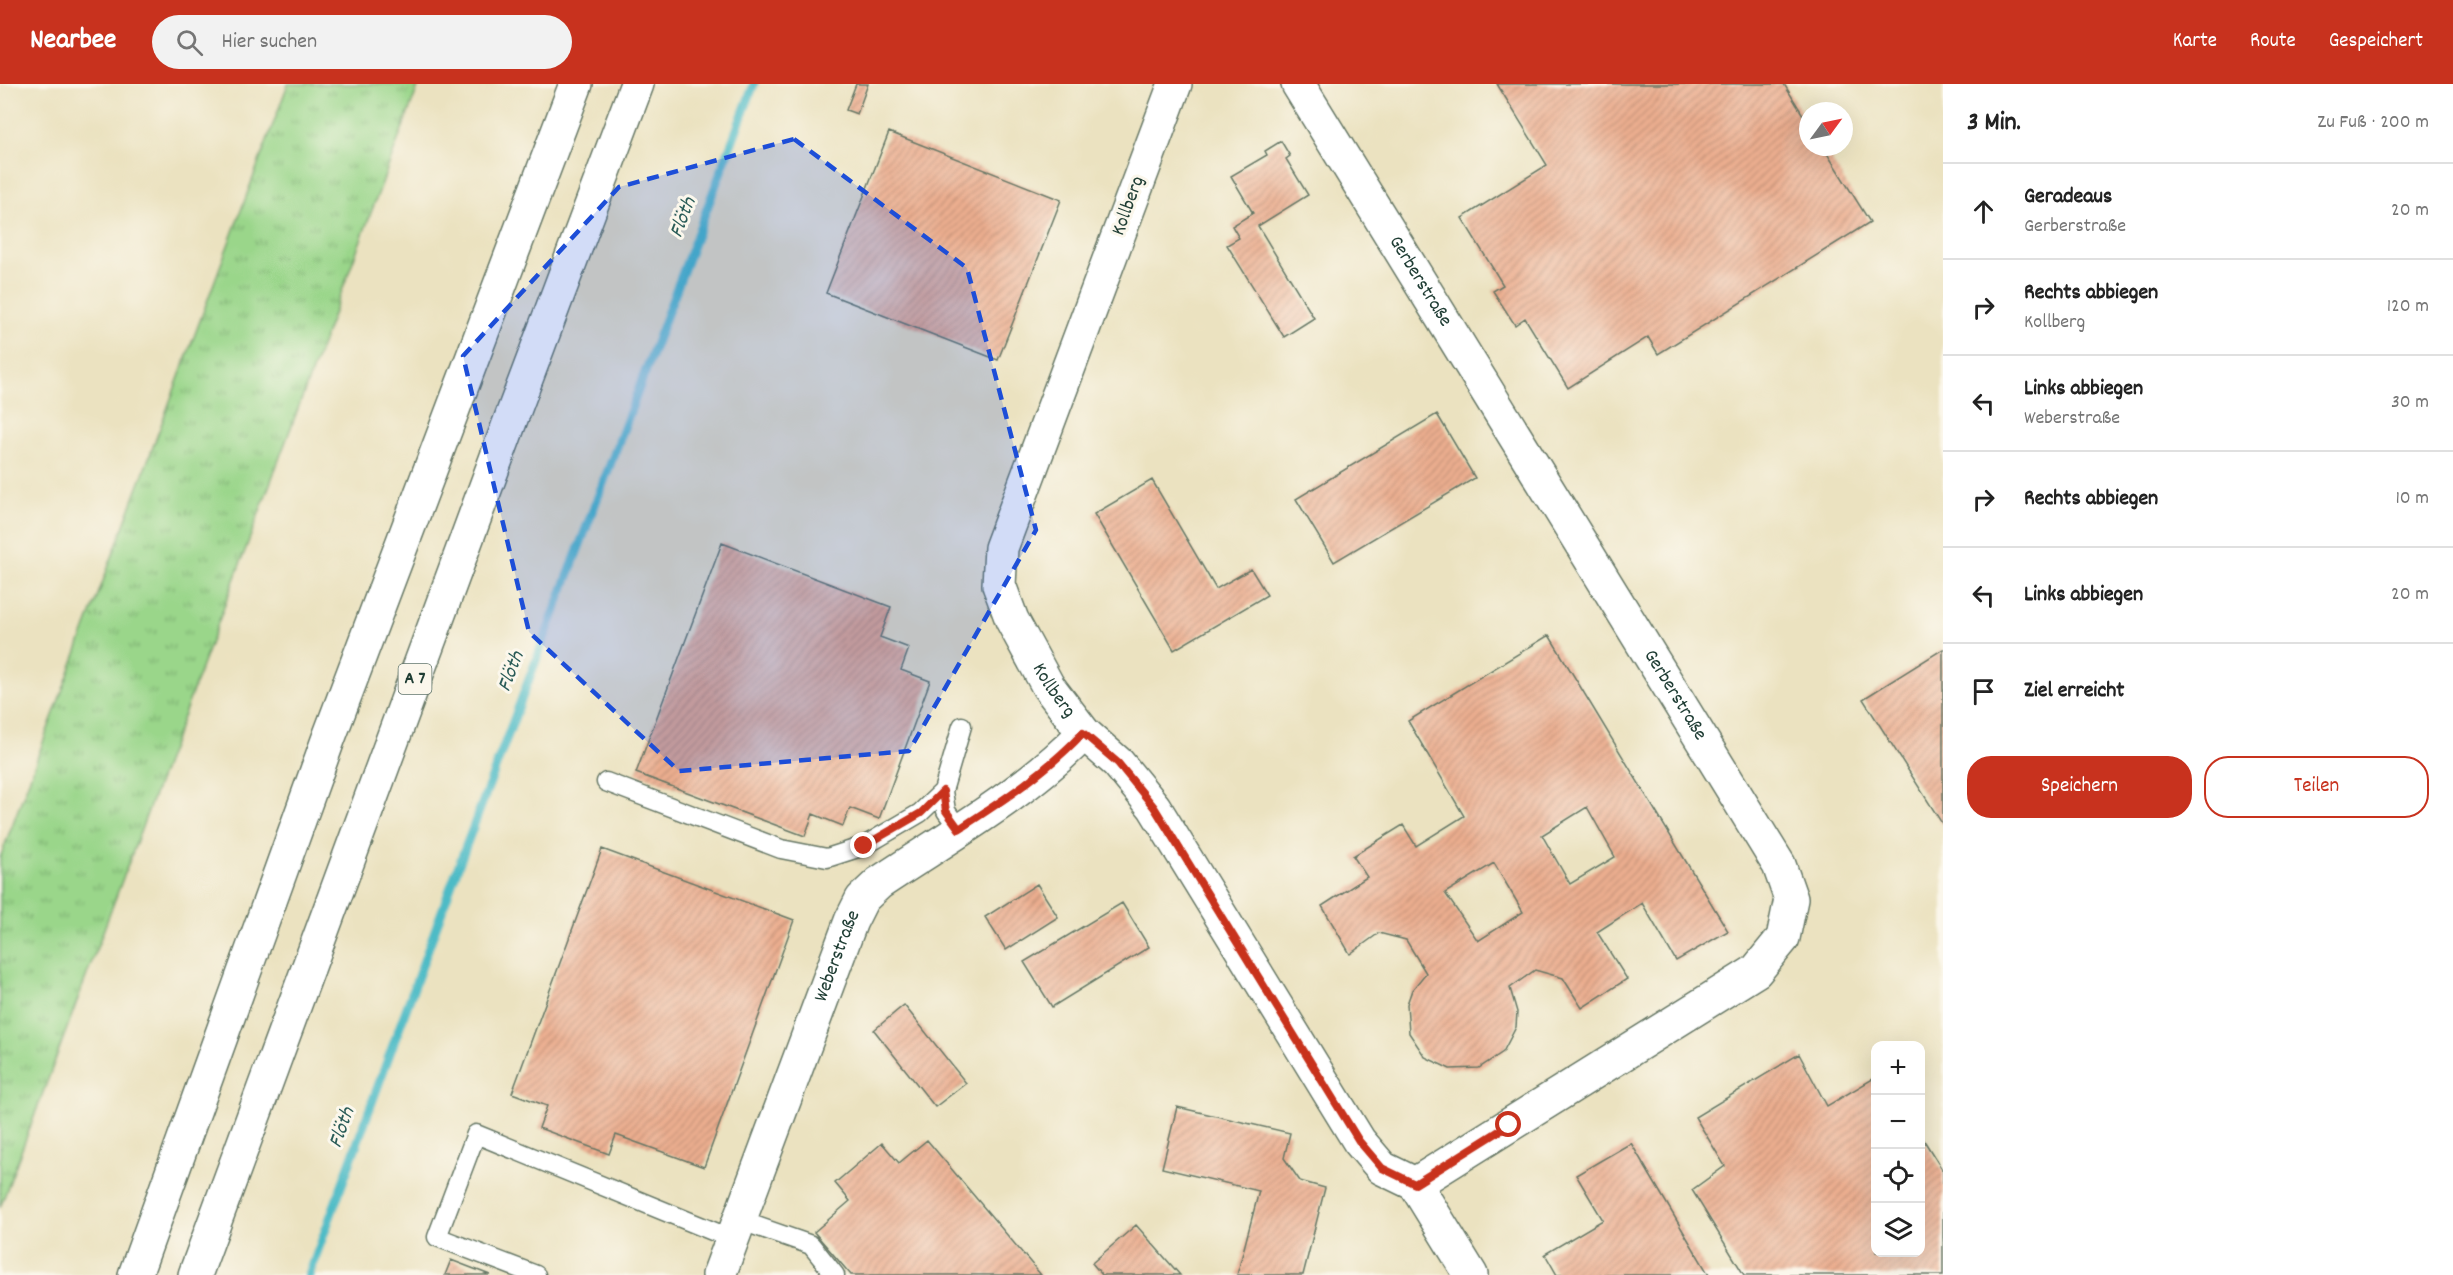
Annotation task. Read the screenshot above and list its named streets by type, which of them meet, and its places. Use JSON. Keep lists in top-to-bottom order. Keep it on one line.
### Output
{"streets":{"main road":["Kollberg","Gerberstraße","A 7","Weberstraße"]},"crossings":[["Kollberg","Gerberstraße"],["Kollberg","Weberstraße"]],"water":["Flöth"],"north":"top right","page":{"header":"Nearbee","search":"Hier suchen","nav":["Karte","Route","Gespeichert"],"heading":["3 Min.","Zu Fuß · 200 m"],"list":[["Geradeaus","Gerberstraße","20 m"],["Rechts abbiegen","Kollberg","120 m"],["Links abbiegen","Weberstraße","30 m"],["Rechts abbiegen","10 m"],["Links abbiegen","20 m"],"Ziel erreicht"],"buttons":["Speichern","Teilen"],"map_buttons":["+","−"]}}
